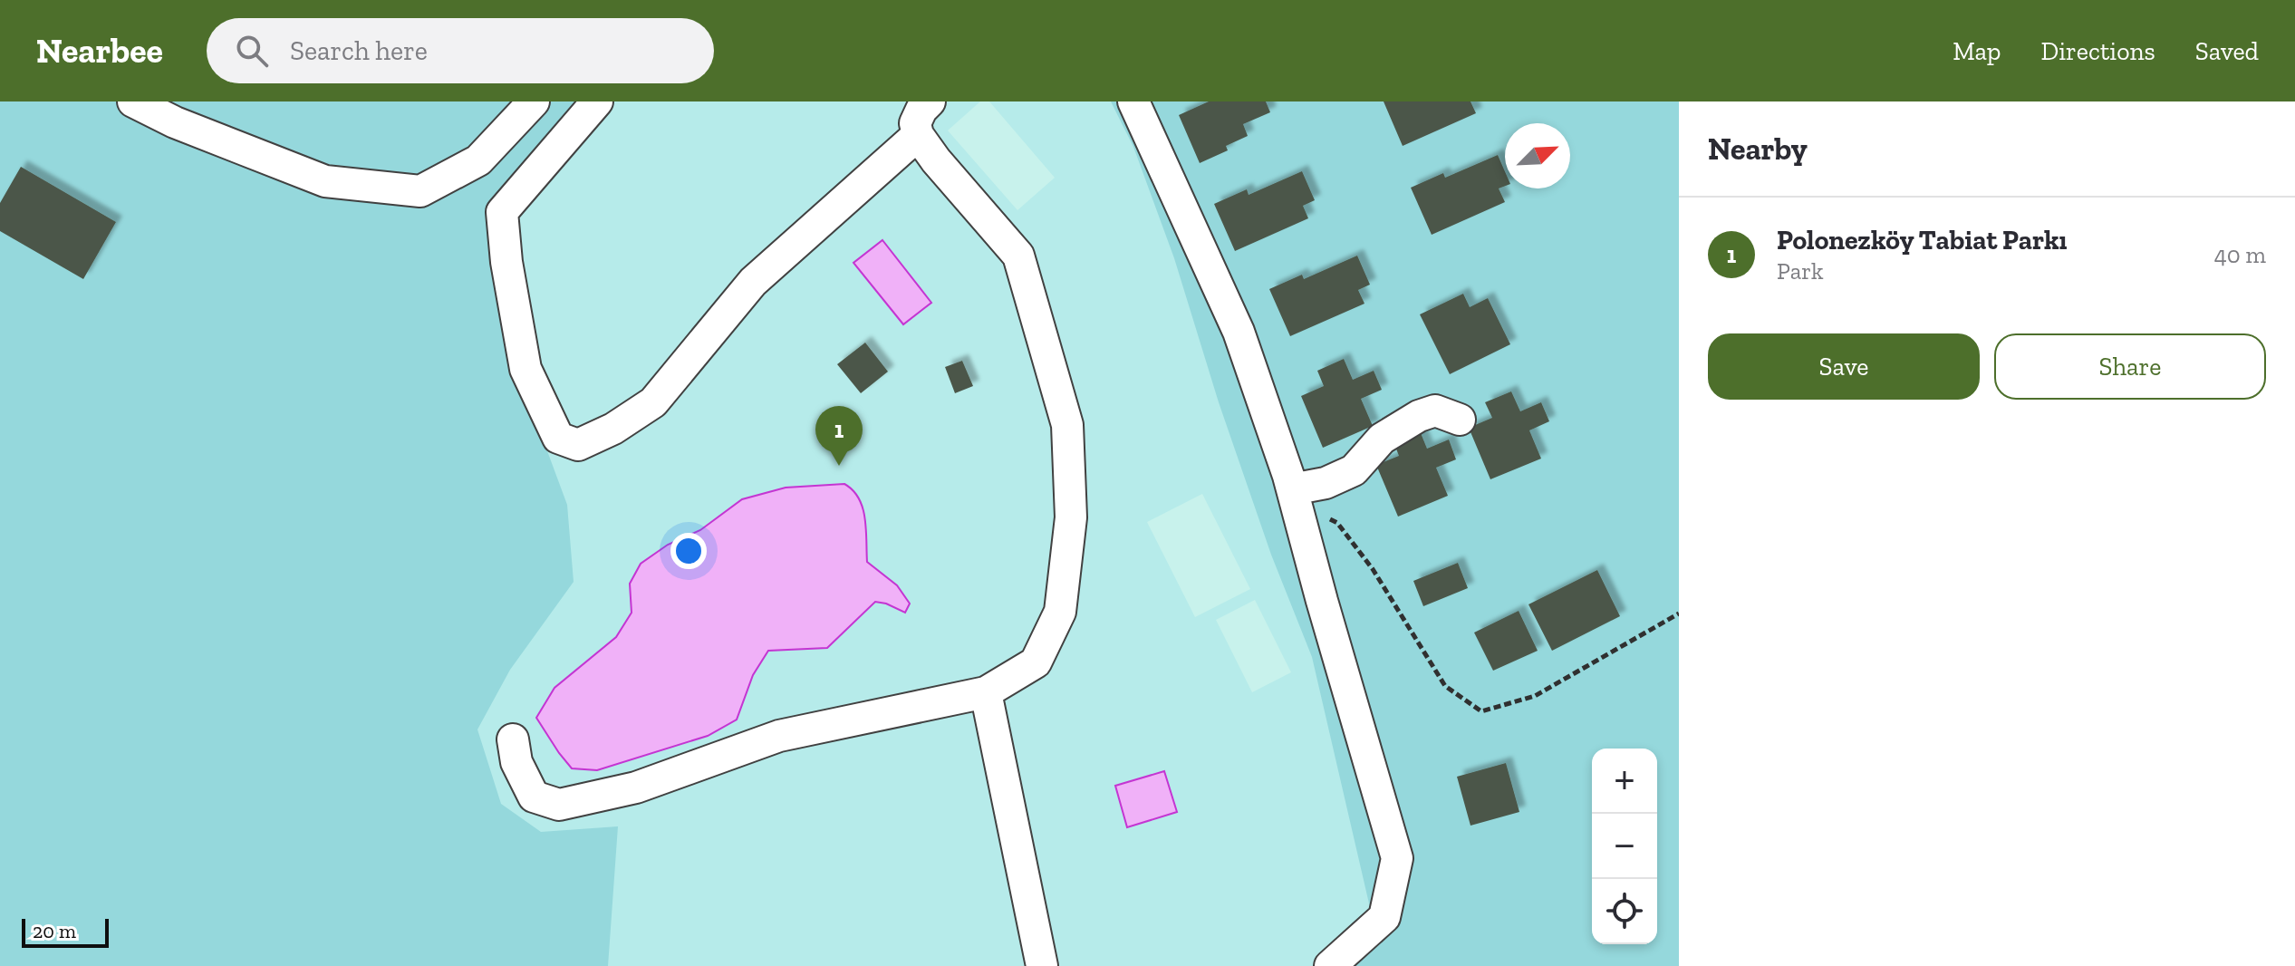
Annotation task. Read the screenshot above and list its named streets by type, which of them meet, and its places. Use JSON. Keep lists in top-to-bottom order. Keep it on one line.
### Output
{"scale_bar":"20 m","north":"top right","page":{"header":"Nearbee","search":"Search here","nav":["Map","Directions","Saved"],"heading":"Nearby","list":[{"mark":"1","name":"Polonezköy Tabiat Parkı","note":"Park","value":"40 m"}],"buttons":["Save","Share"],"pins":"1","map_buttons":["+","−"],"scale":"20 m"}}
